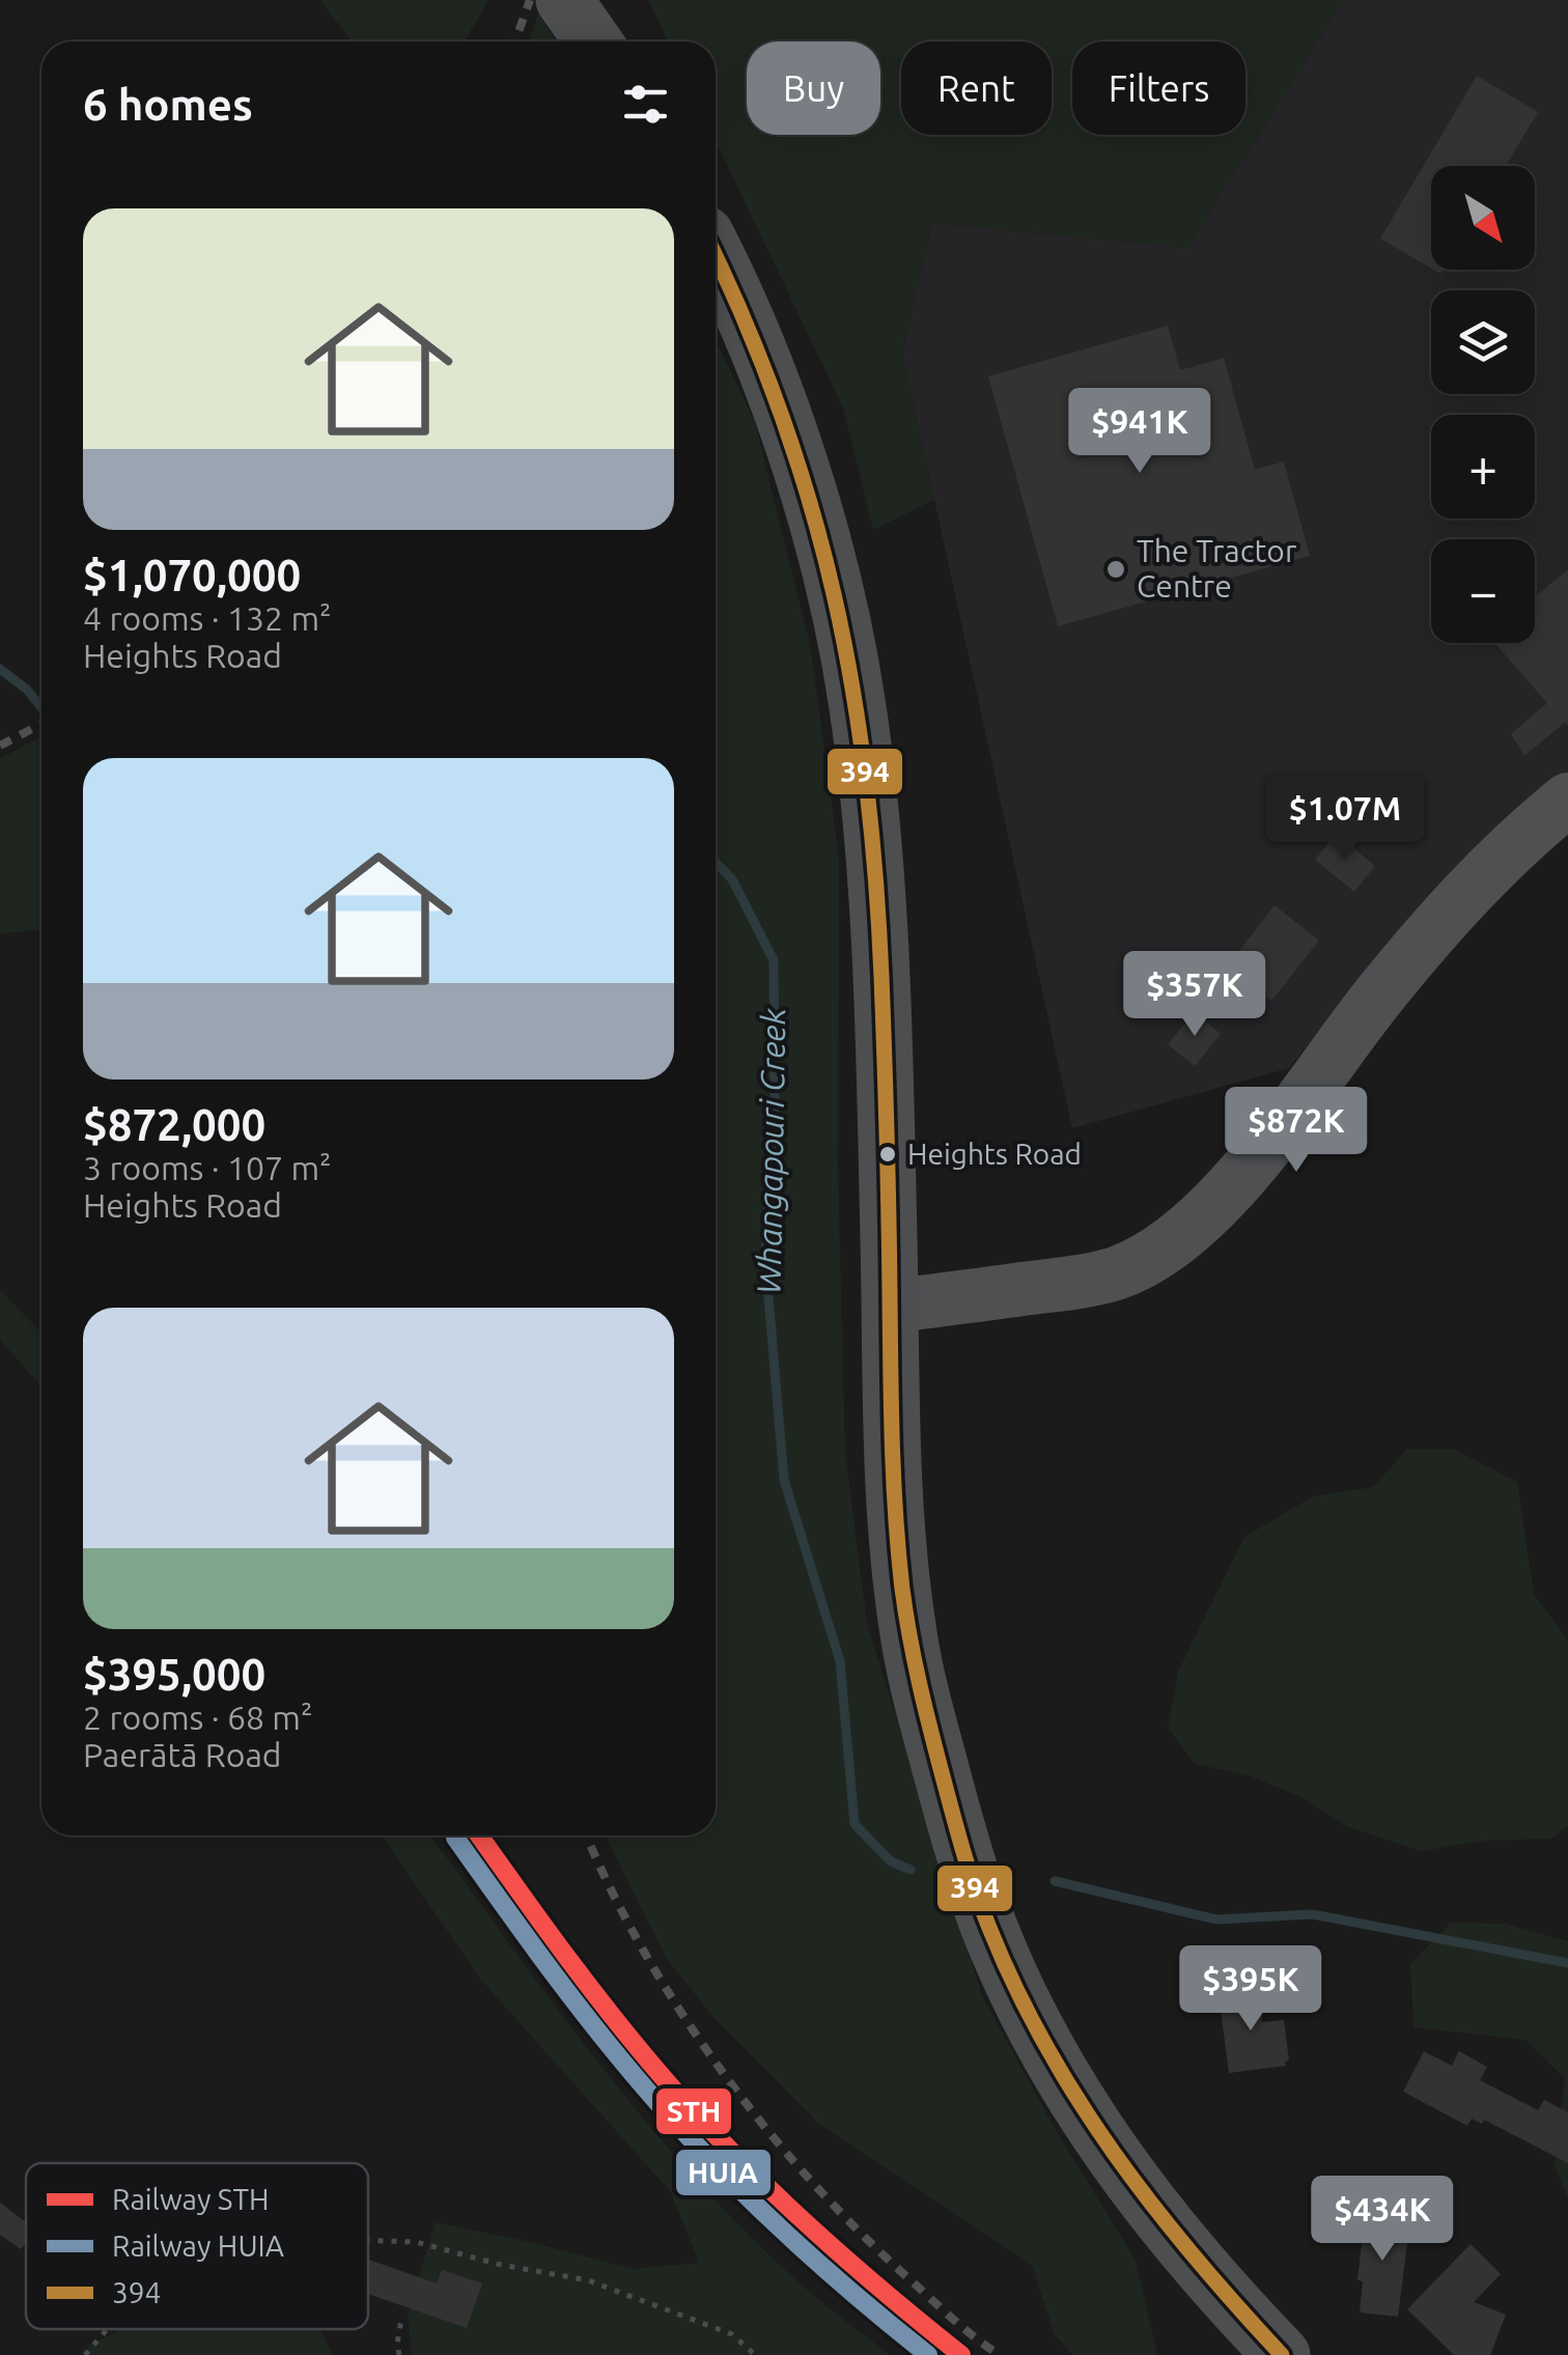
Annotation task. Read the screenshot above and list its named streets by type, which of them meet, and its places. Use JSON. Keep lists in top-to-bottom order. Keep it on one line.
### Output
{"water":["Whangapouri Creek"],"places":["The Tractor Centre","Heights Road"],"lines":["transit line 394","rail line STH","rail line HUIA"],"legend":["Railway STH","Railway HUIA","394"],"north":"bottom right","page":{"chip":["Buy","Rent","Filters"],"heading":"6 homes","map_buttons":["+","−"],"list":[{"name":"$1,070,000","note":"4 rooms · 132 m² · Heights Road"},{"name":"$872,000","note":"3 rooms · 107 m² · Heights Road"},{"name":"$395,000","note":"2 rooms · 68 m² · Paerātā Road"}],"price":["$941K","$1.07M","$357K","$872K","$395K","$434K"]}}
